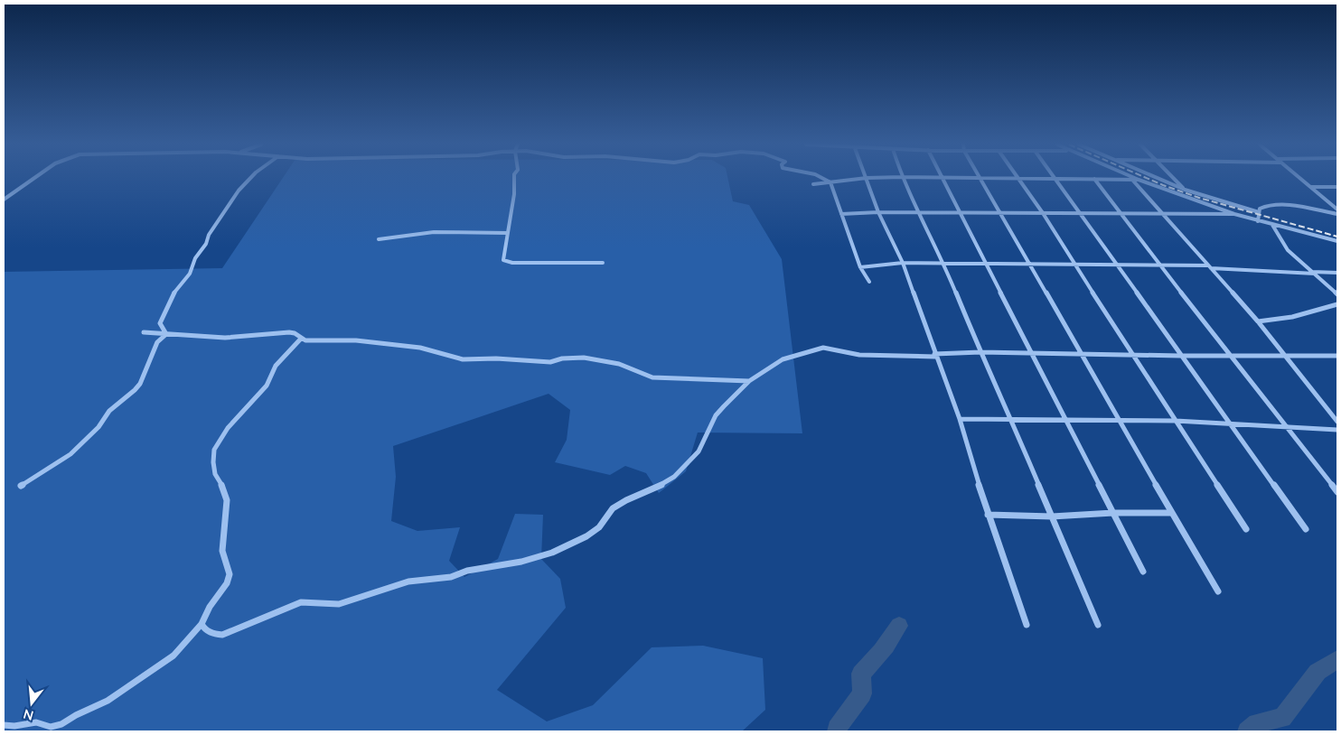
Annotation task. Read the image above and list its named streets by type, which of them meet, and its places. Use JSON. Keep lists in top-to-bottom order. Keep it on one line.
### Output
{"north":"bottom"}
